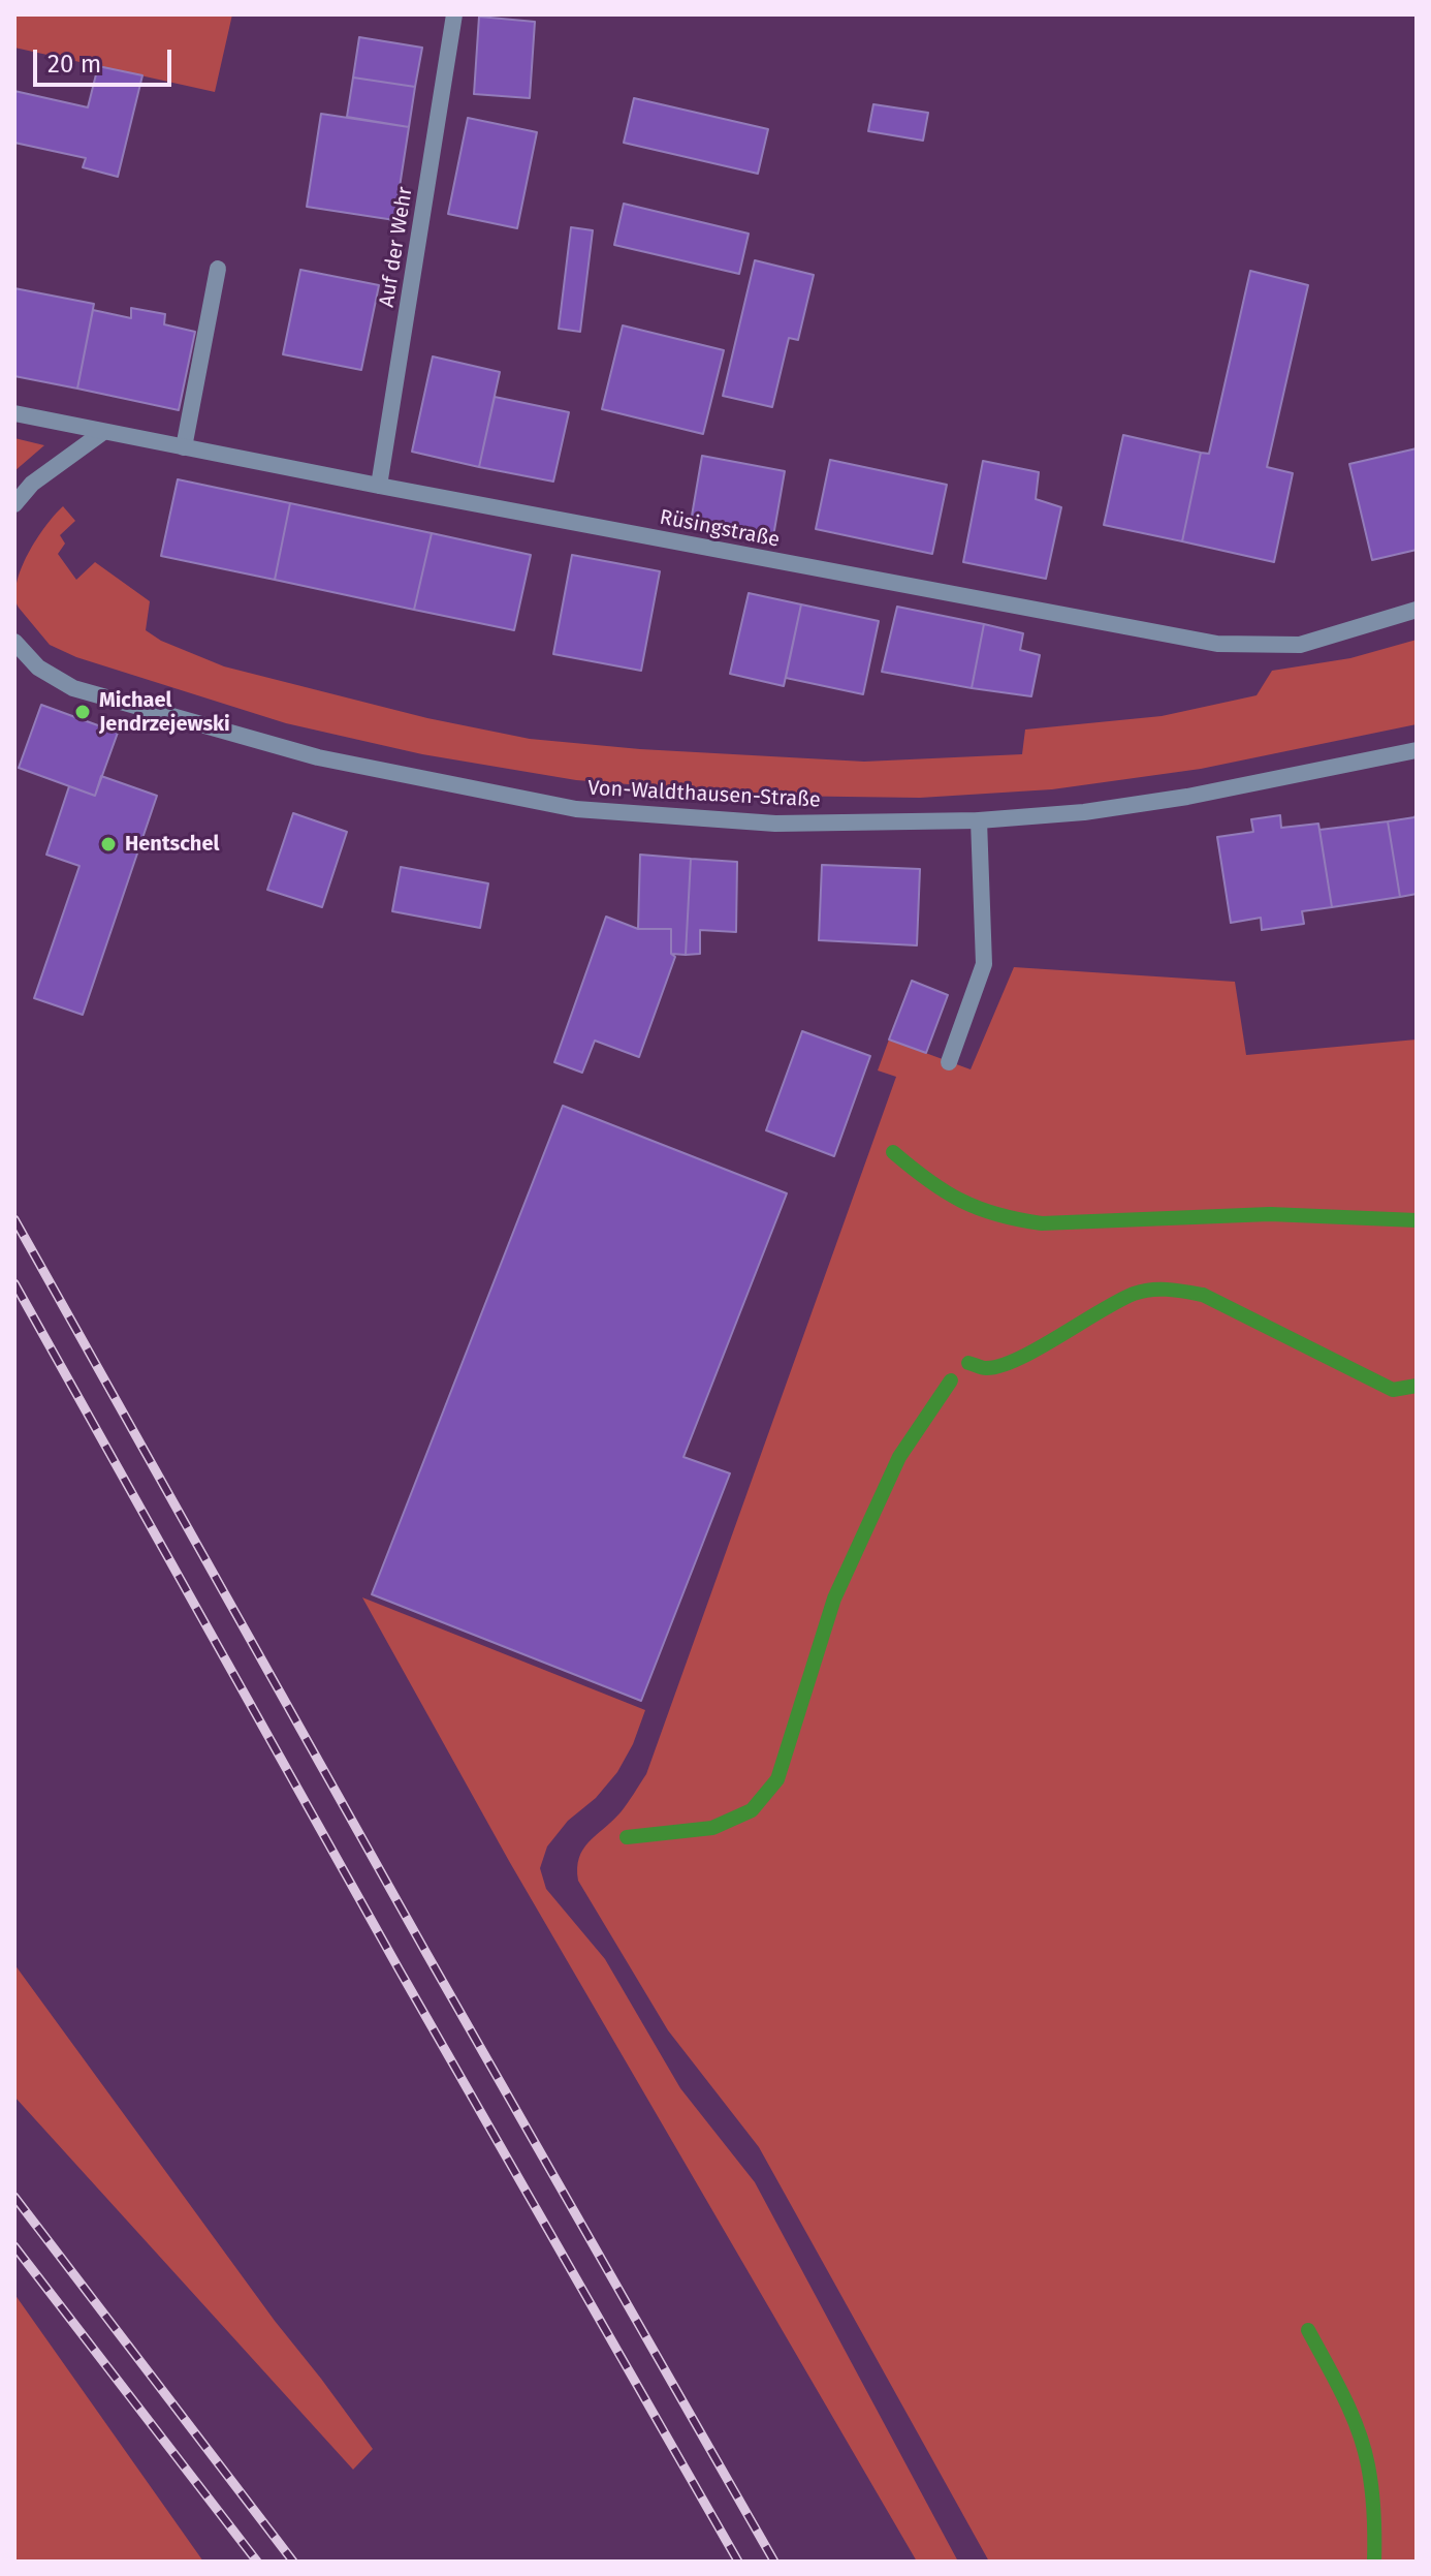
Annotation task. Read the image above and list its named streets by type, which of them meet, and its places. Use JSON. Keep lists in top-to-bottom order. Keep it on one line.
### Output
{"streets":{"street":["Auf der Wehr","Rüsingstraße","Von-Waldthausen-Straße"]},"crossings":[["Auf der Wehr","Rüsingstraße"]],"places":["Michael Jendrzejewski","Hentschel"],"scale_bar":"20 m"}
